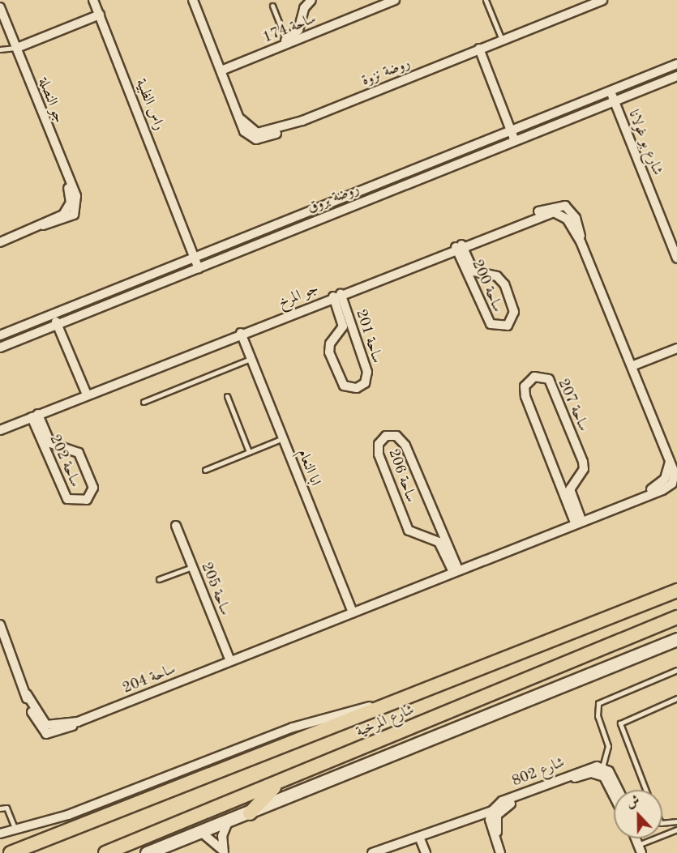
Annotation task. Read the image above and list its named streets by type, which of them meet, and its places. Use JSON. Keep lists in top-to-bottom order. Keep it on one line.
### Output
{"streets":{"highway":["شارع المرخية"],"street":["ساحة 174","روضة نزوة","جو النصلة","راس الظبية","شارع بو غولانا","روضة بروق","ساحة 200","جو المرخ","ساحة 201","ساحة 207","ساحة 202","ابا النعام","ساحة 206","ساحة 205","ساحة 204","شارع 802"]},"crossings":[["ساحة 174","روضة نزوة"],["راس الظبية","روضة بروق"],["شارع بو غولانا","روضة بروق"],["ساحة 200","جو المرخ"],["جو المرخ","ساحة 201"],["جو المرخ","ساحة 207"],["جو المرخ","ساحة 202"],["جو المرخ","ابا النعام"],["جو المرخ","ساحة 206"],["جو المرخ","ساحة 205"],["جو المرخ","ساحة 204"],["ساحة 205","ساحة 204"]],"north":"top"}
